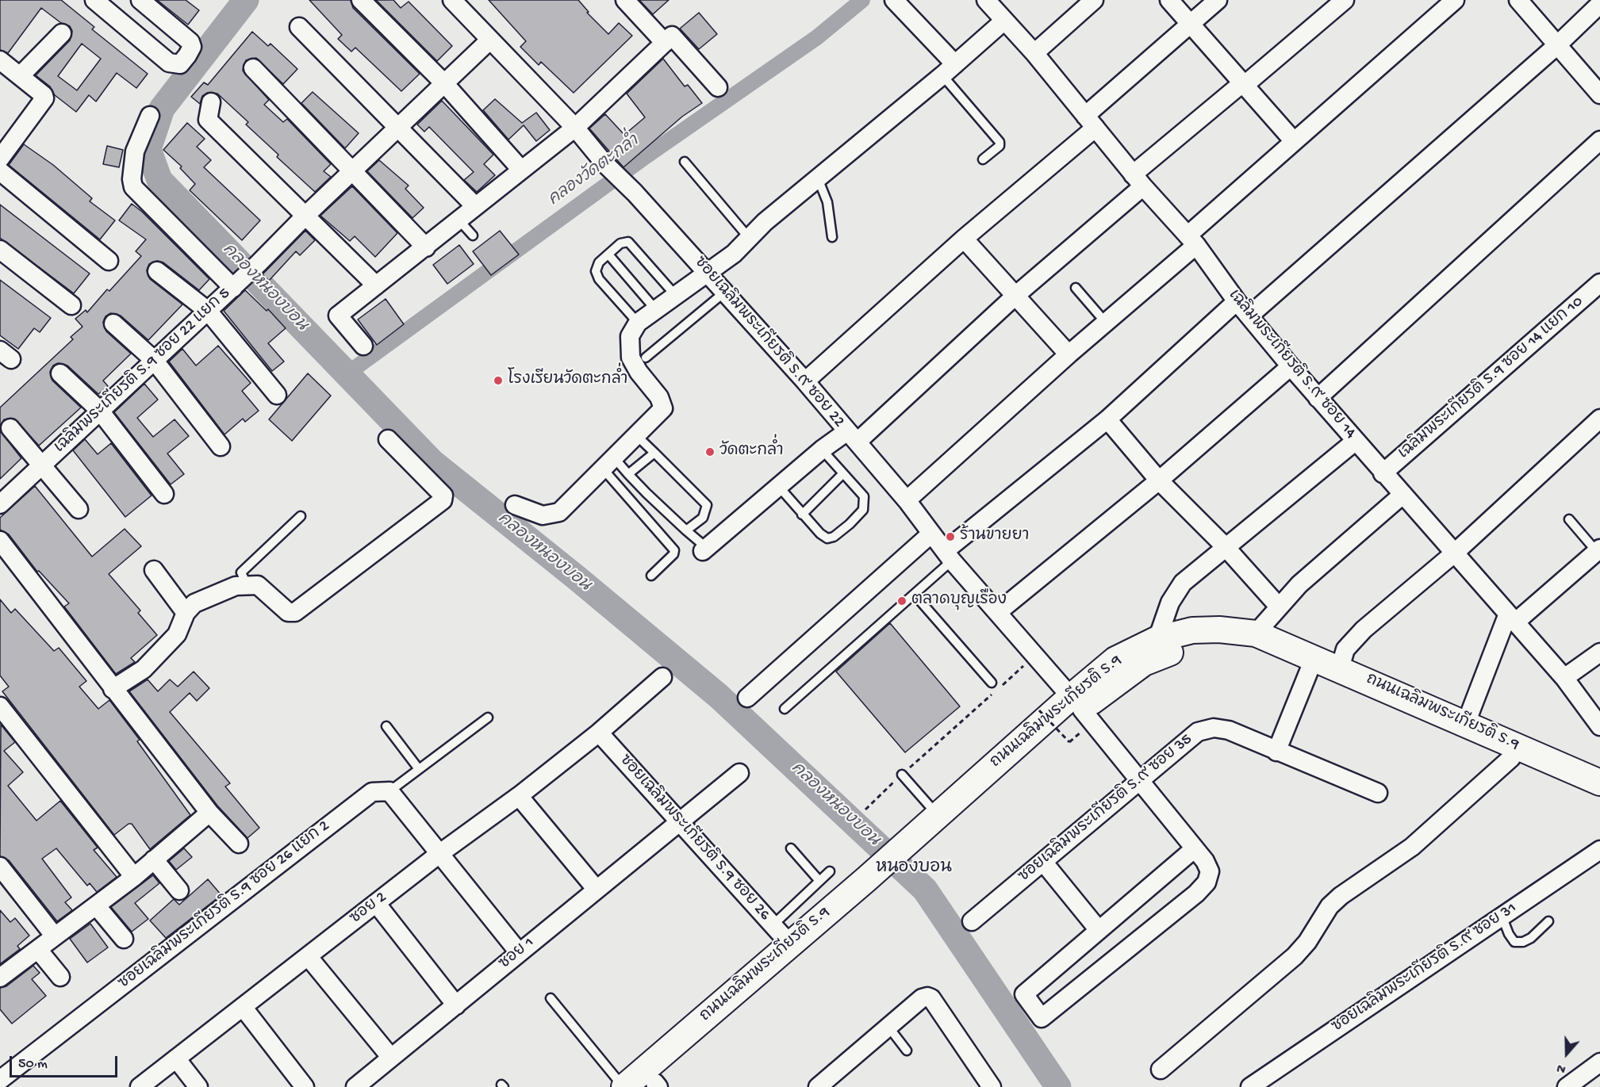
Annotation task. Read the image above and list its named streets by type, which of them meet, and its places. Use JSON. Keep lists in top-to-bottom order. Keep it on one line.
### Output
{"streets":{"main road":["ถนนเฉลิมพระเกียรติ ร.9"],"street":["ซอยเฉลิมพระเกียรติ ร.๙ ซอย 22","เฉลิมพระเกียรติ ร.๙ ซอย 14","เฉลิมพระเกียรติ ร.9 ซอย 22 แยก 5","เฉลิมพระเกียรติ ร.9 ซอย 14 แยก 10","ซอยเฉลิมพระเกียรติ ร.๙ ซอย 35","ซอยเฉลิมพระเกียรติ ร.9 ซอย 26","ซอยเฉลิมพระเกียรติ ร.9 ซอย 26 แยก 2","ซอย 2","ซอย 1","ซอยเฉลิมพระเกียรติ ร.๙ ซอย 31"]},"crossings":[["ซอยเฉลิมพระเกียรติ ร.๙ ซอย 22","เฉลิมพระเกียรติ ร.9 ซอย 22 แยก 5"],["ซอยเฉลิมพระเกียรติ ร.๙ ซอย 22","ถนนเฉลิมพระเกียรติ ร.9"],["ซอยเฉลิมพระเกียรติ ร.๙ ซอย 22","ซอยเฉลิมพระเกียรติ ร.๙ ซอย 35"],["เฉลิมพระเกียรติ ร.๙ ซอย 14","เฉลิมพระเกียรติ ร.9 ซอย 14 แยก 10"],["ถนนเฉลิมพระเกียรติ ร.9","ซอยเฉลิมพระเกียรติ ร.9 ซอย 26"],["ซอยเฉลิมพระเกียรติ ร.9 ซอย 26","ซอย 2"],["ซอยเฉลิมพระเกียรติ ร.9 ซอย 26","ซอย 1"]],"districts":["หนองบอน"],"water":["คลองวัดตะกล่ำ","คลองหนองบอน"],"places":["โรงเรียนวัดตะกล่ำ","วัดตะกล่ำ","ร้านขายยา","ตลาดบุญเรือง"],"scale_bar":"50 m","north":"bottom"}
